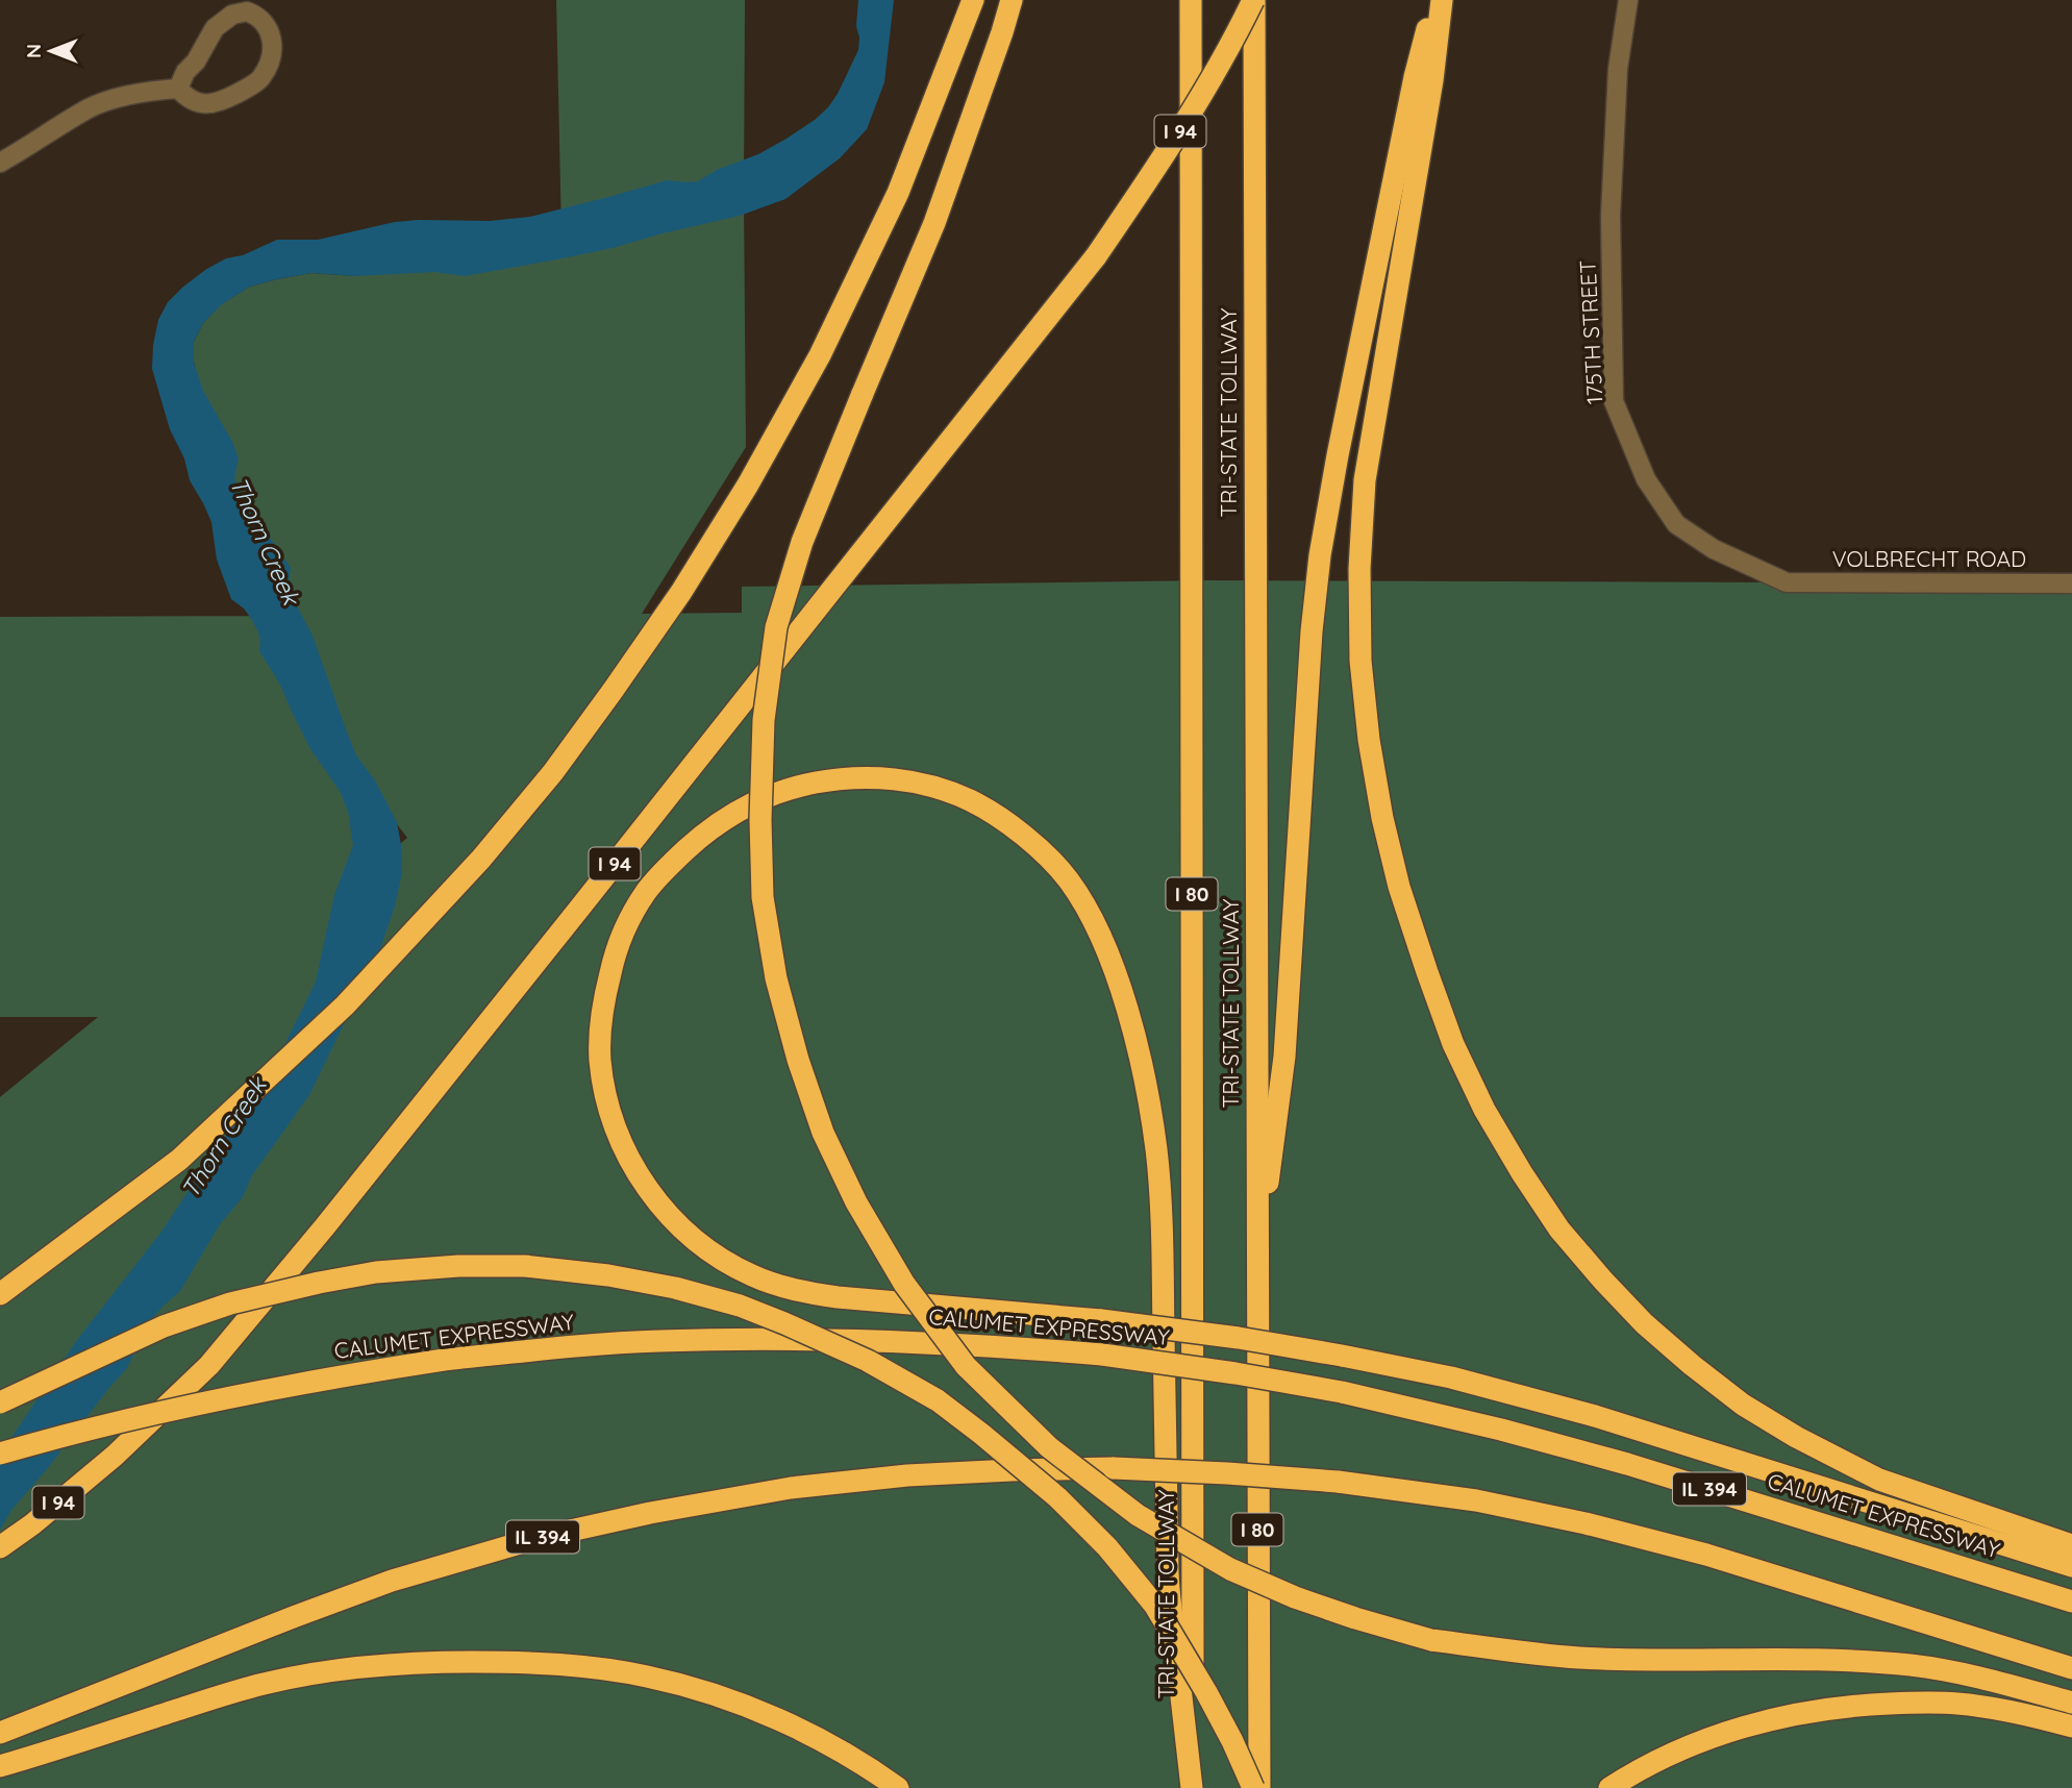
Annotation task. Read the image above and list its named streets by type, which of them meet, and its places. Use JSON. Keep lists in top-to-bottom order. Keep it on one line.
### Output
{"streets":{"highway":["I 94","TRI-STATE TOLLWAY","I 80","CALUMET EXPRESSWAY","IL 394"],"street":["175TH STREET","VOLBRECHT ROAD"]},"crossings":[["I 94","TRI-STATE TOLLWAY"],["175TH STREET","VOLBRECHT ROAD"]],"water":["Thorn Creek"],"north":"left"}
